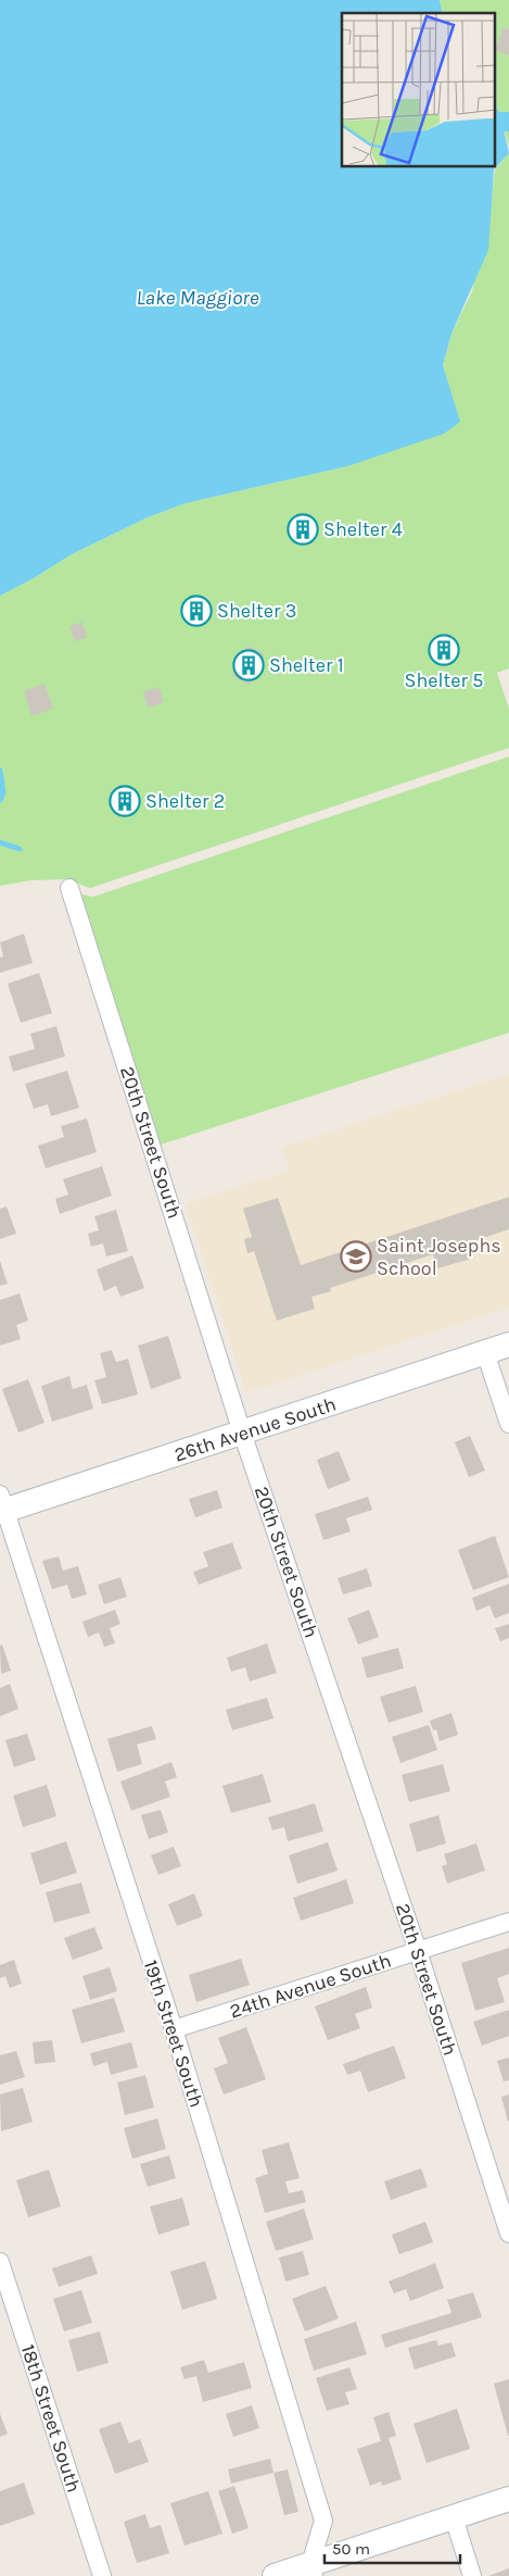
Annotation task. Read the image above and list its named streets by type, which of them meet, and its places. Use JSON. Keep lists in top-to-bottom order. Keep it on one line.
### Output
{"streets":{"street":["20th Street South","26th Avenue South","24th Avenue South","19th Street South","18th Street South"]},"crossings":[["20th Street South","26th Avenue South"],["20th Street South","24th Avenue South"],["26th Avenue South","19th Street South"],["24th Avenue South","19th Street South"]],"water":["Lake Maggiore"],"places":{"building":["Shelter 4","Shelter 3","Shelter 5","Shelter 1","Shelter 2"],"school or university":["Saint Josephs School"]},"scale_bar":"50 m"}
